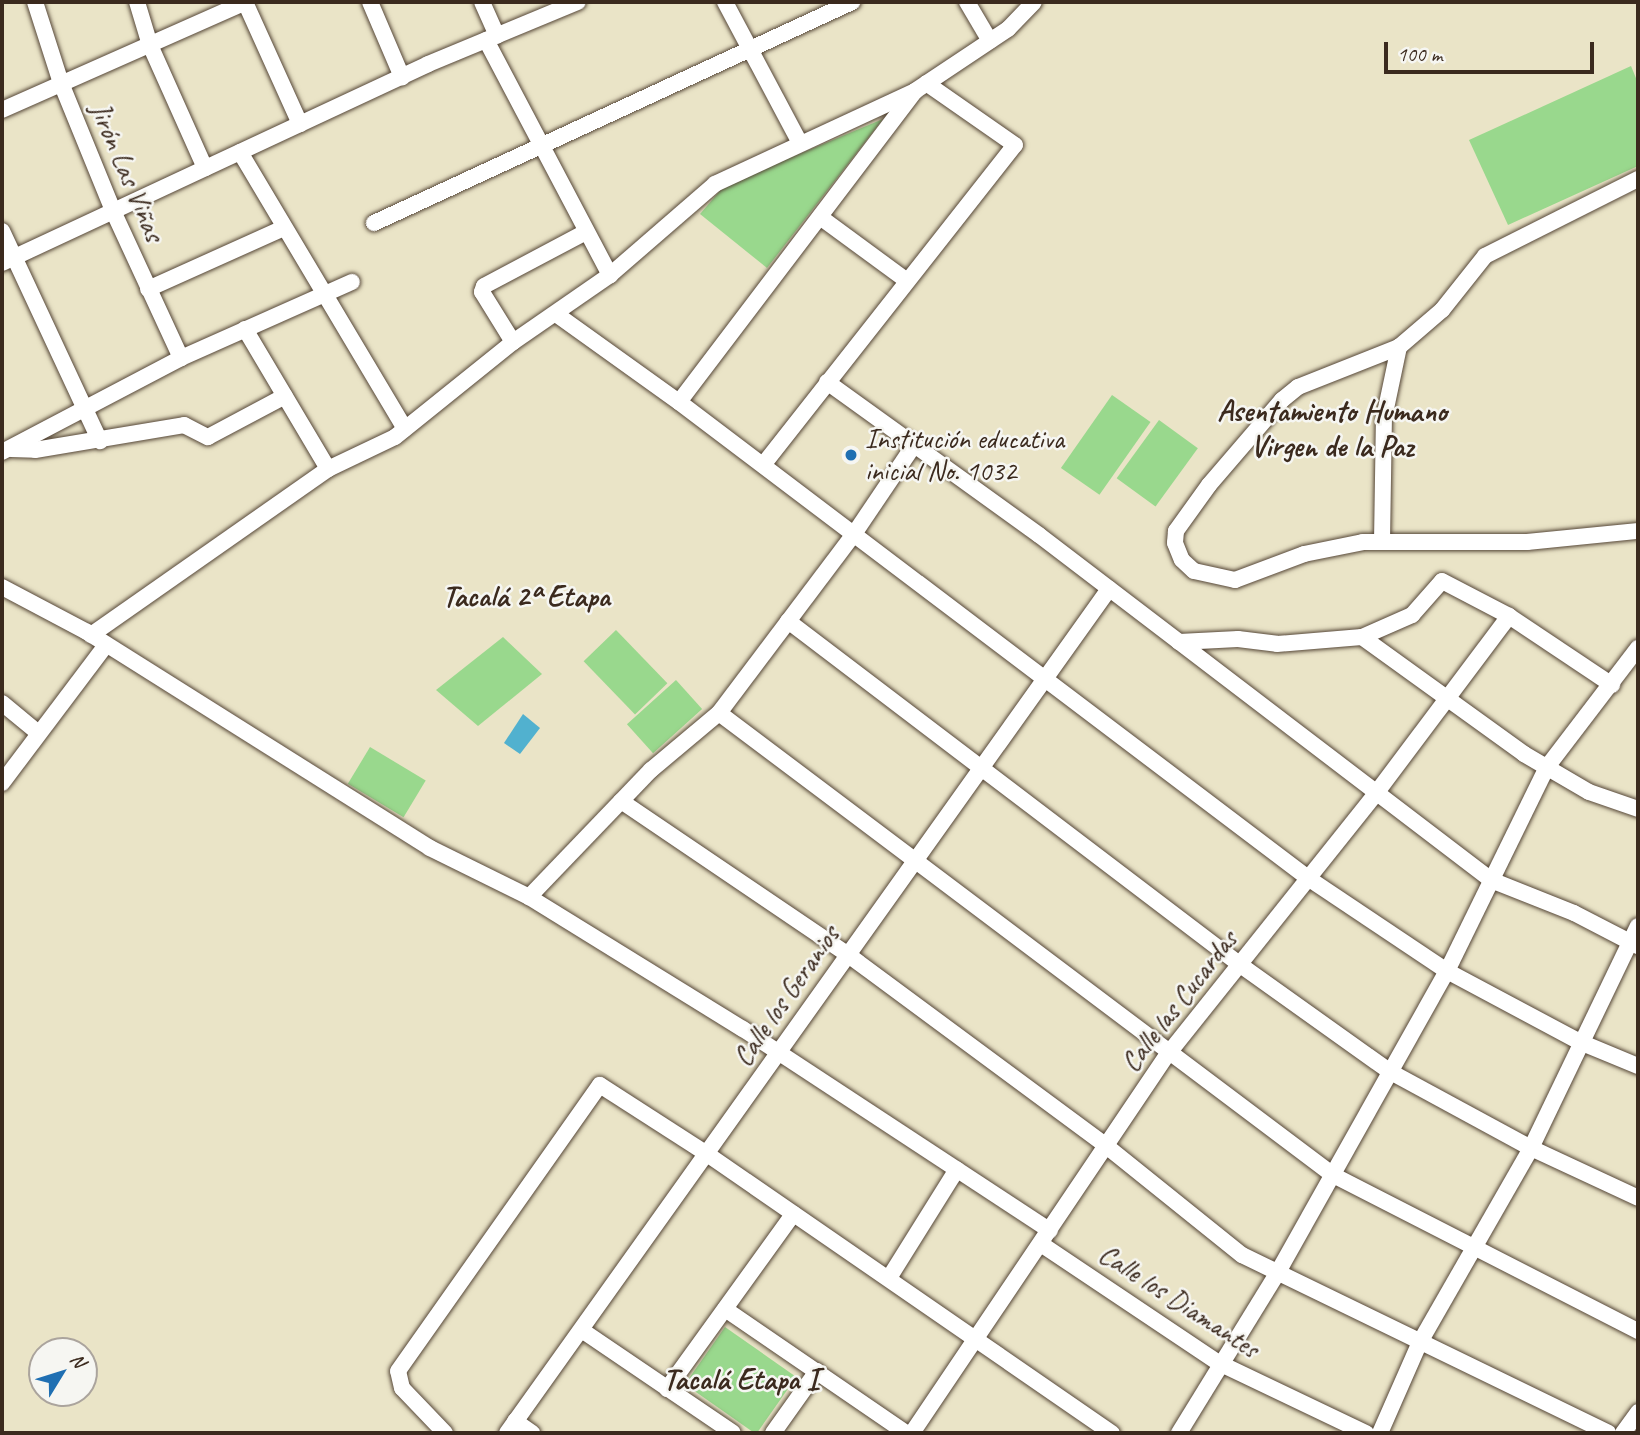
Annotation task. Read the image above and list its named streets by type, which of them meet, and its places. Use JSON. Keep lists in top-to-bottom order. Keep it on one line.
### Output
{"streets":{"street":["Jirón Las Viñas","Calle los Geranios","Calle las Cucardas","Calle los Diamantes"]},"crossings":[["Calle los Geranios","Calle los Diamantes"],["Calle las Cucardas","Calle los Diamantes"]],"districts":["Asentamiento Humano Virgen de la Paz","Tacalá 2ª Etapa","Tacalá Etapa I"],"places":["Institución educativa inicial No. 1032"],"scale_bar":"100 m","north":"top right"}
